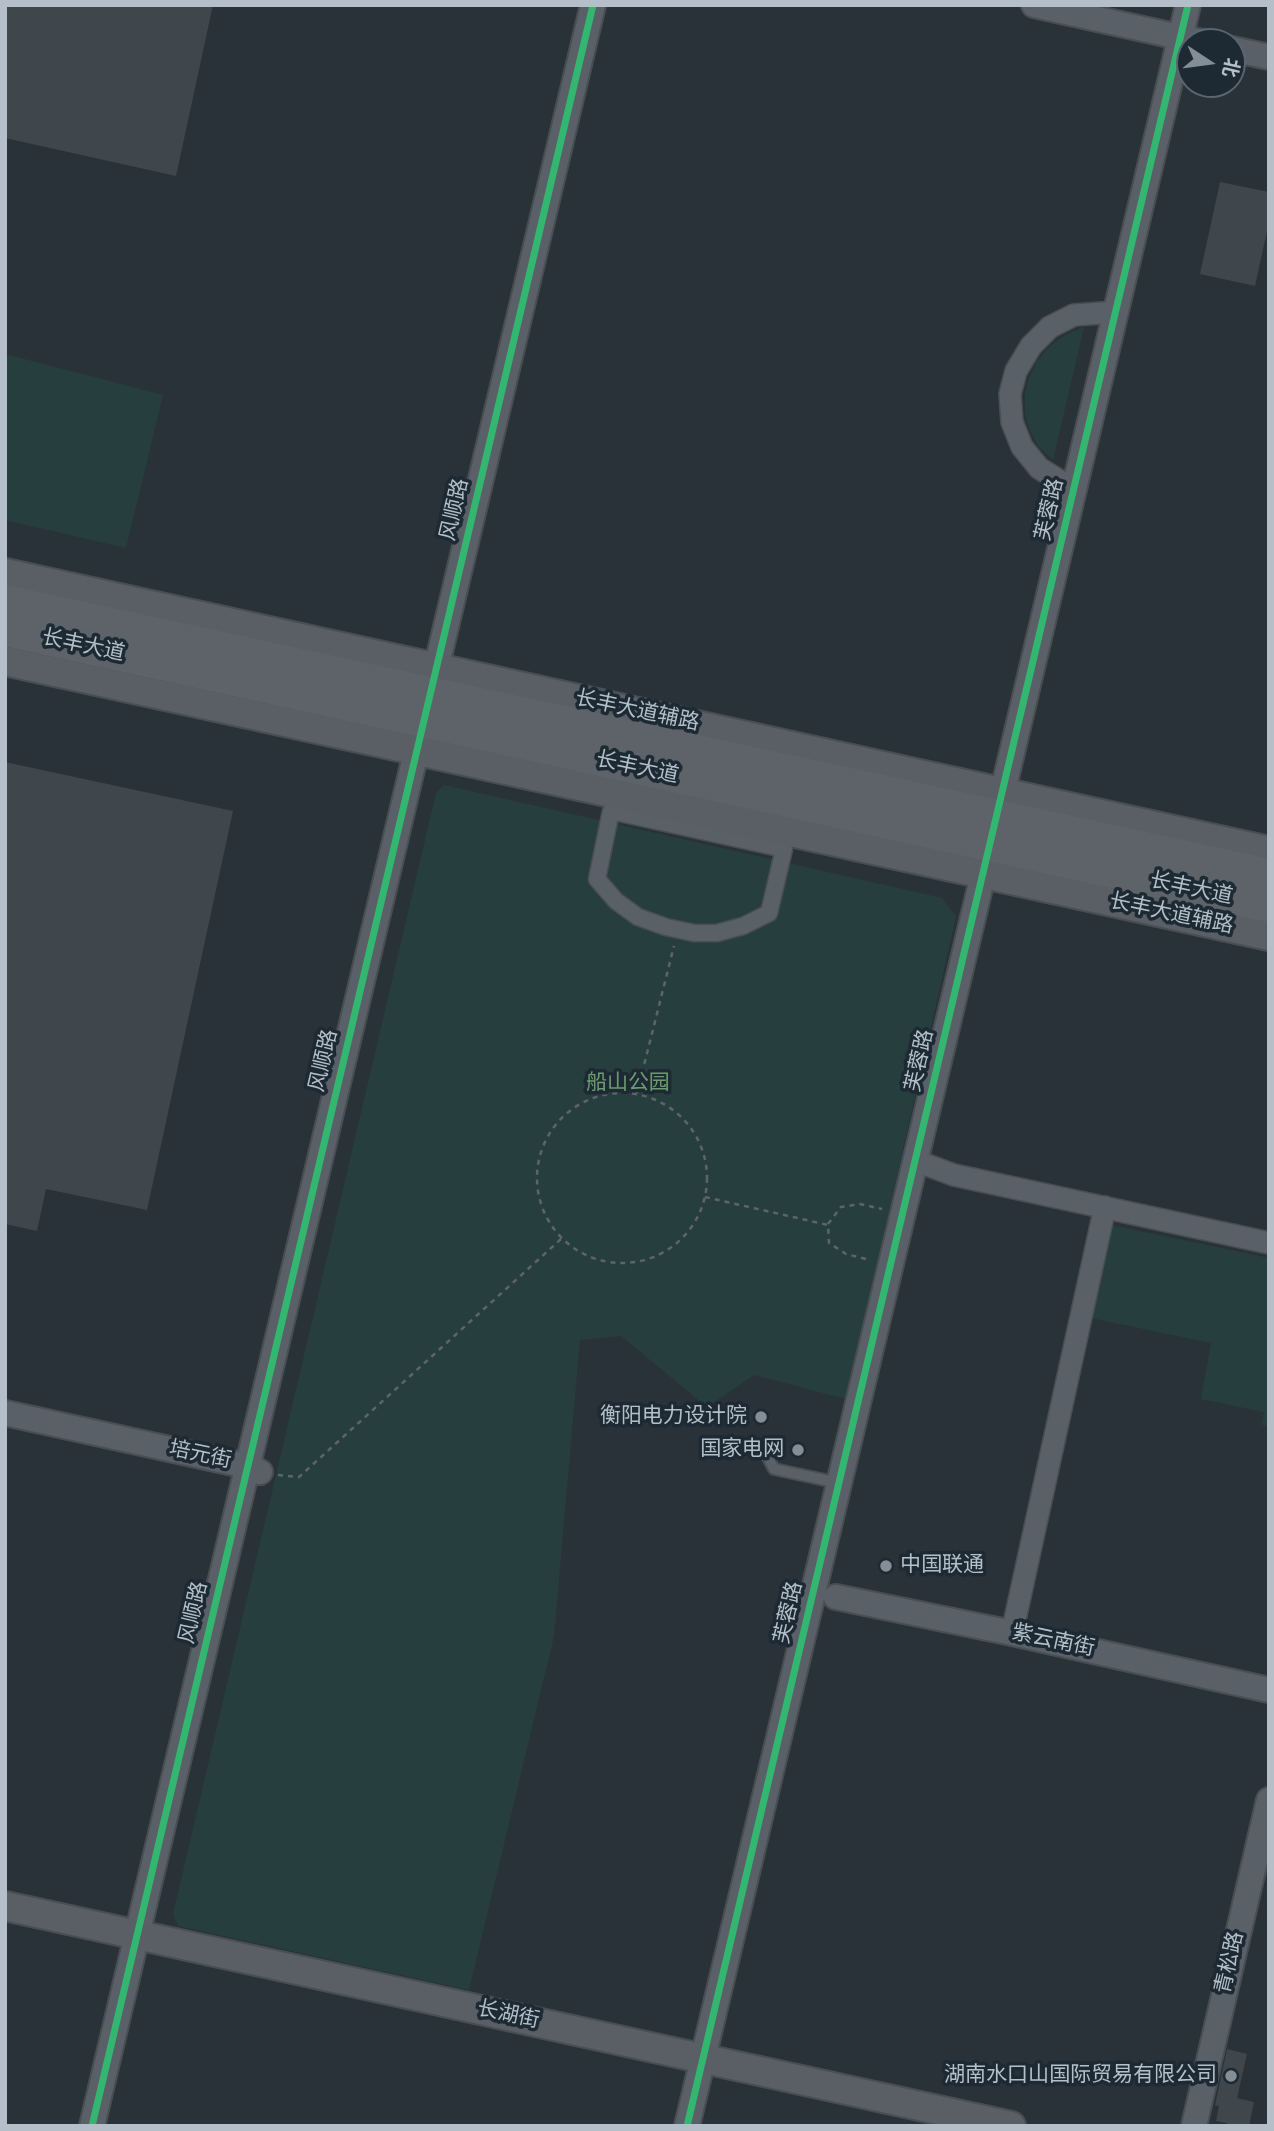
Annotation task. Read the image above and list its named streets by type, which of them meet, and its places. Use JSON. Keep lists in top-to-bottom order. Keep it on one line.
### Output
{"streets":{"main road":["长丰大道","长丰大道辅路","长湖街"],"street":["风顺路","芙蓉路","培元街","紫云南街","青松路"]},"crossings":[["风顺路","长丰大道"],["风顺路","培元街"],["风顺路","长湖街"],["芙蓉路","长丰大道"],["芙蓉路","长丰大道辅路"],["芙蓉路","长湖街"],["长丰大道","长丰大道辅路"]],"parks":["船山公园"],"places":["衡阳电力设计院","国家电网","中国联通","湖南水口山国际贸易有限公司"],"north":"right"}
